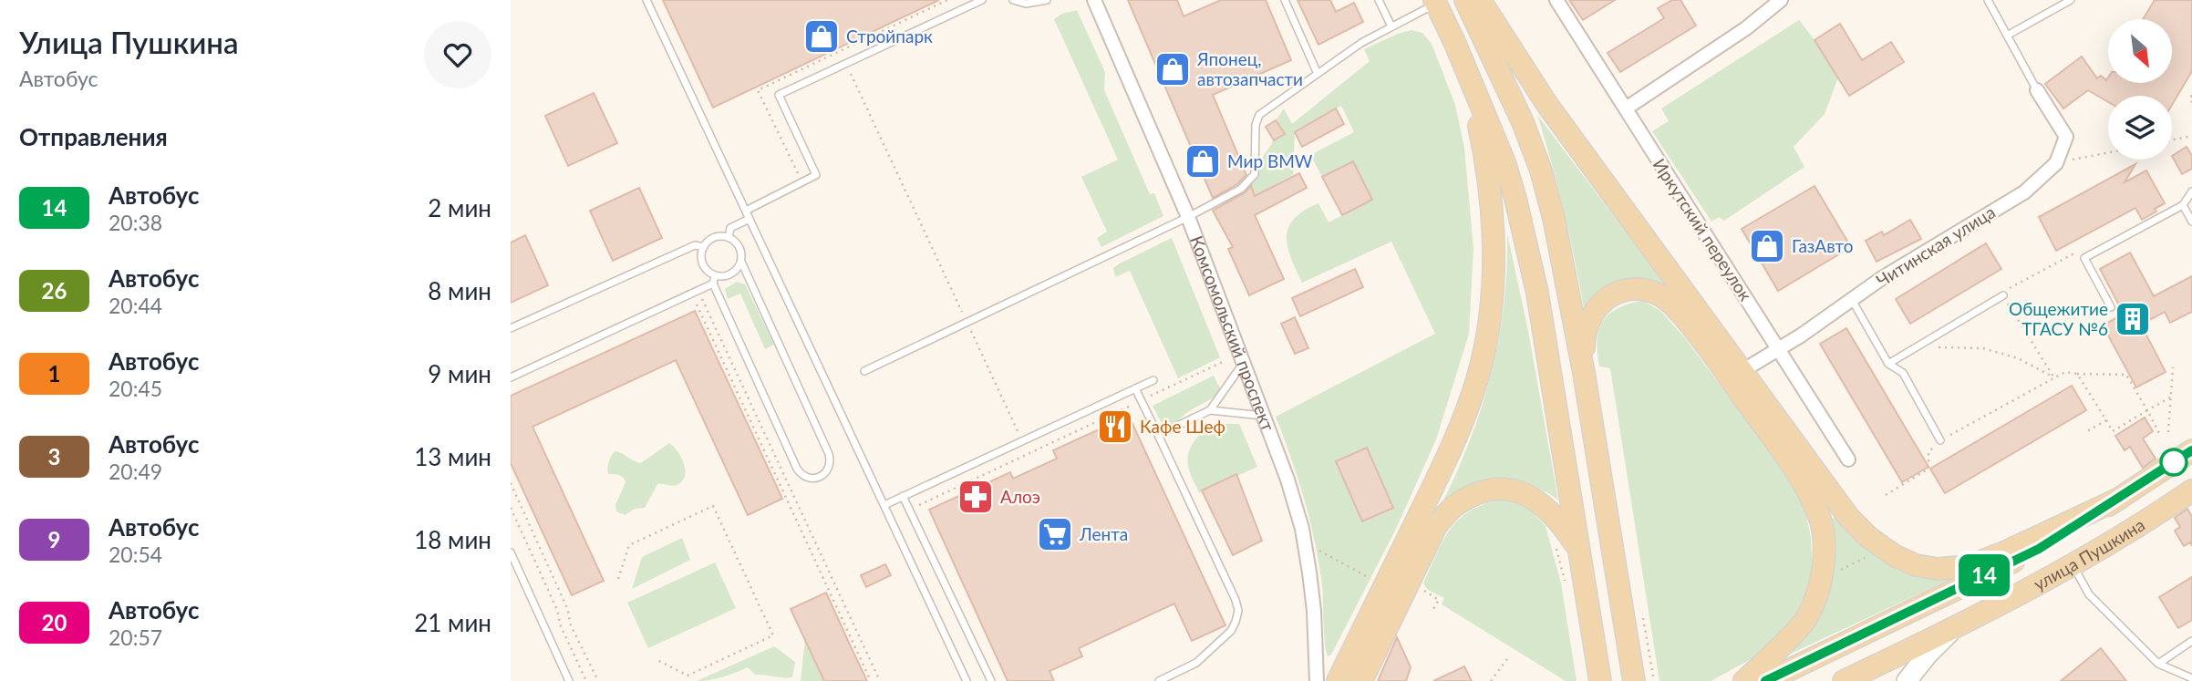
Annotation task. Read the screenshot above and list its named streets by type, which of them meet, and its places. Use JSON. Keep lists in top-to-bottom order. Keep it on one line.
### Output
{"streets":{"main road":["улица Пушкина"],"street":["Иркутский переулок","Читинская улица","Комсомольский проспект"]},"crossings":[["Иркутский переулок","Читинская улица"]],"places":{"shop":["Стройпарк","Японец, автозапчасти","Мир BMW","ГазАвто"],"building":["Общежитие ТГАСУ №6"],"restaurant":["Кафе Шеф"],"pharmacy":["Алоэ"],"supermarket":["Лента"]},"lines":["bus line 14"],"north":"bottom right","page":{"heading":[["Улица Пушкина","Автобус"],"Отправления"],"on_map":"14","list":[{"mark":"14","name":"Автобус","note":"20:38","value":"2 мин"},{"mark":"26","name":"Автобус","note":"20:44","value":"8 мин"},{"mark":"1","name":"Автобус","note":"20:45","value":"9 мин"},{"mark":"3","name":"Автобус","note":"20:49","value":"13 мин"},{"mark":"9","name":"Автобус","note":"20:54","value":"18 мин"},{"mark":"20","name":"Автобус","note":"20:57","value":"21 мин"}]}}
